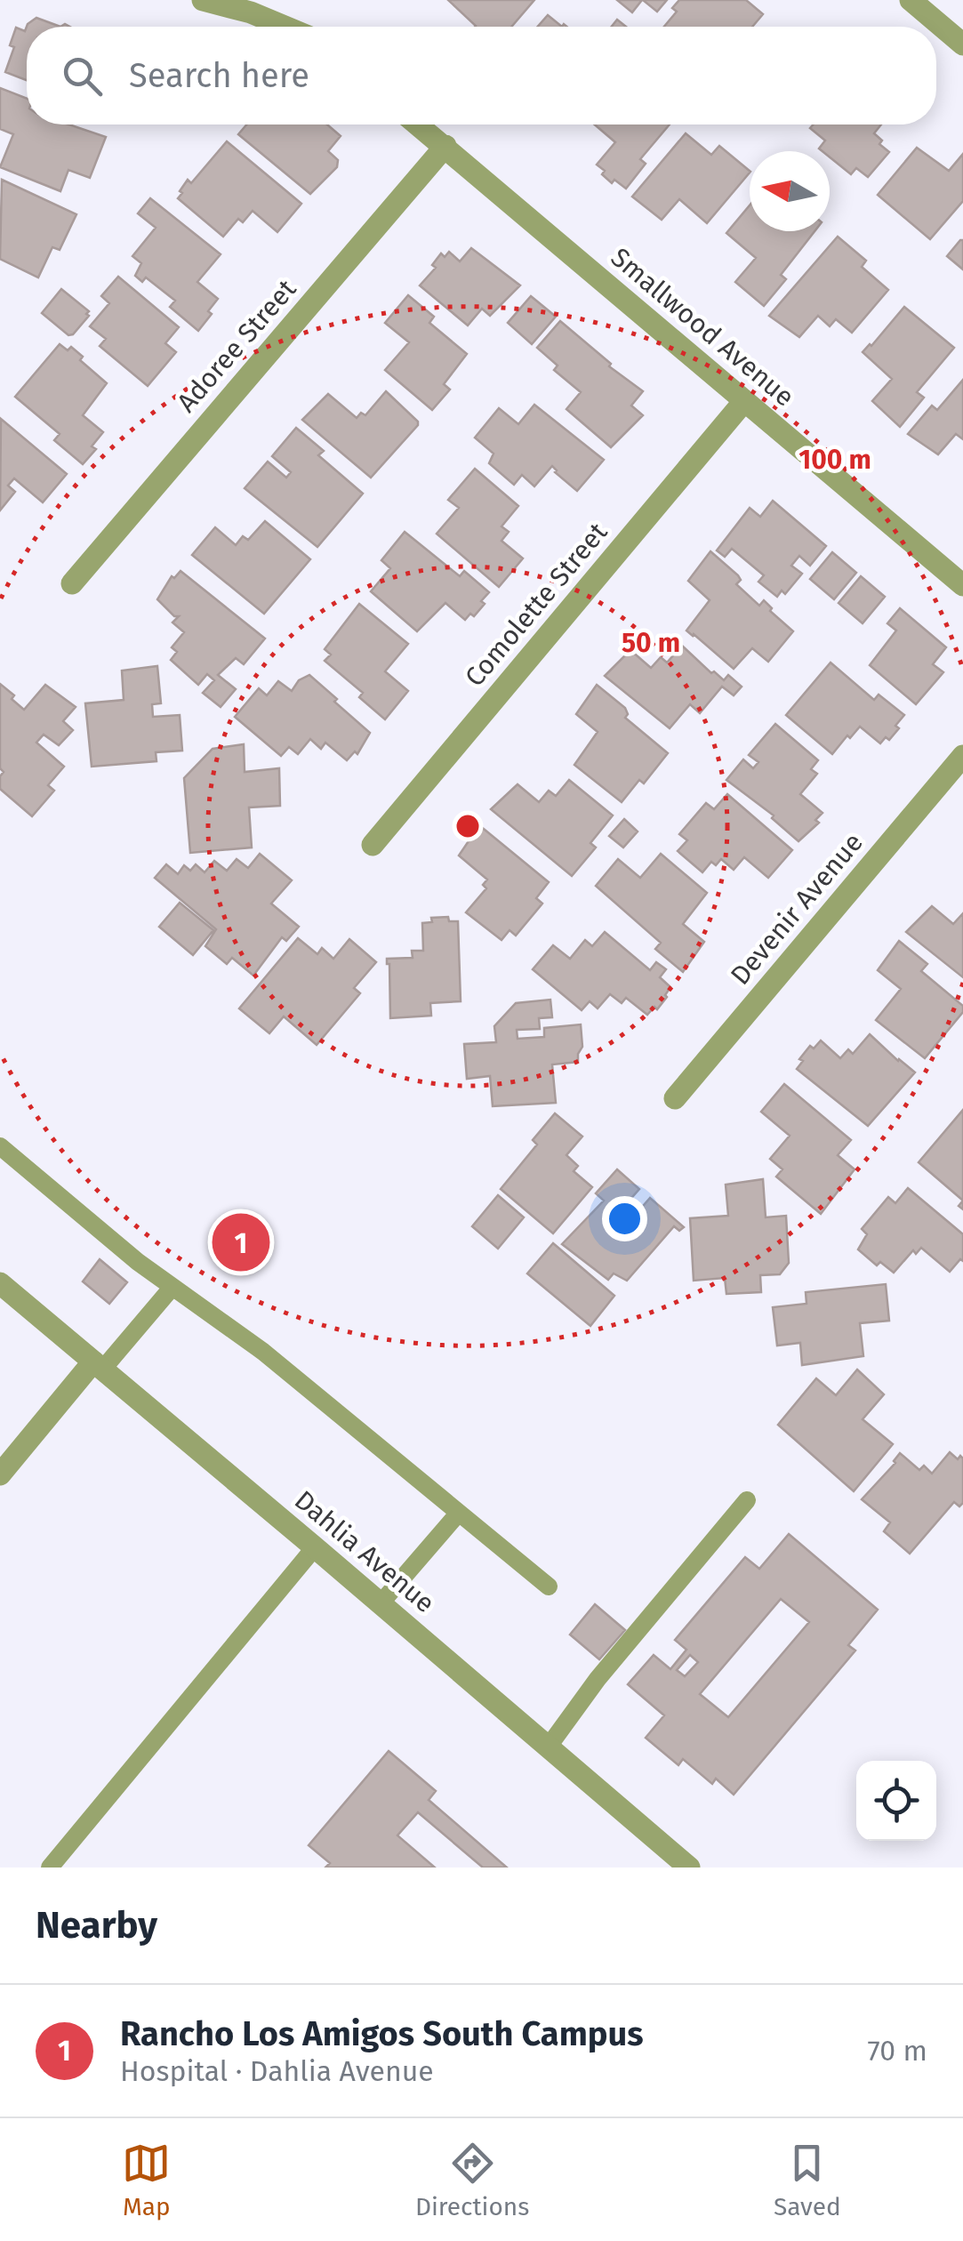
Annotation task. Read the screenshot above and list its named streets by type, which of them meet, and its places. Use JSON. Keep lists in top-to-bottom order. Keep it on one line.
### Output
{"streets":{"street":["Smallwood Avenue","Adoree Street","Comolette Street","Devenir Avenue","Dahlia Avenue"]},"crossings":[["Smallwood Avenue","Adoree Street"],["Smallwood Avenue","Comolette Street"]],"north":"left","page":{"search":"Search here","pins":"1","heading":"Nearby","list":[{"mark":"1","name":"Rancho Los Amigos South Campus","note":"Hospital · Dahlia Avenue","value":"70 m"}],"nav":["Map","Directions","Saved"]},"rings":["100 m","50 m"]}
